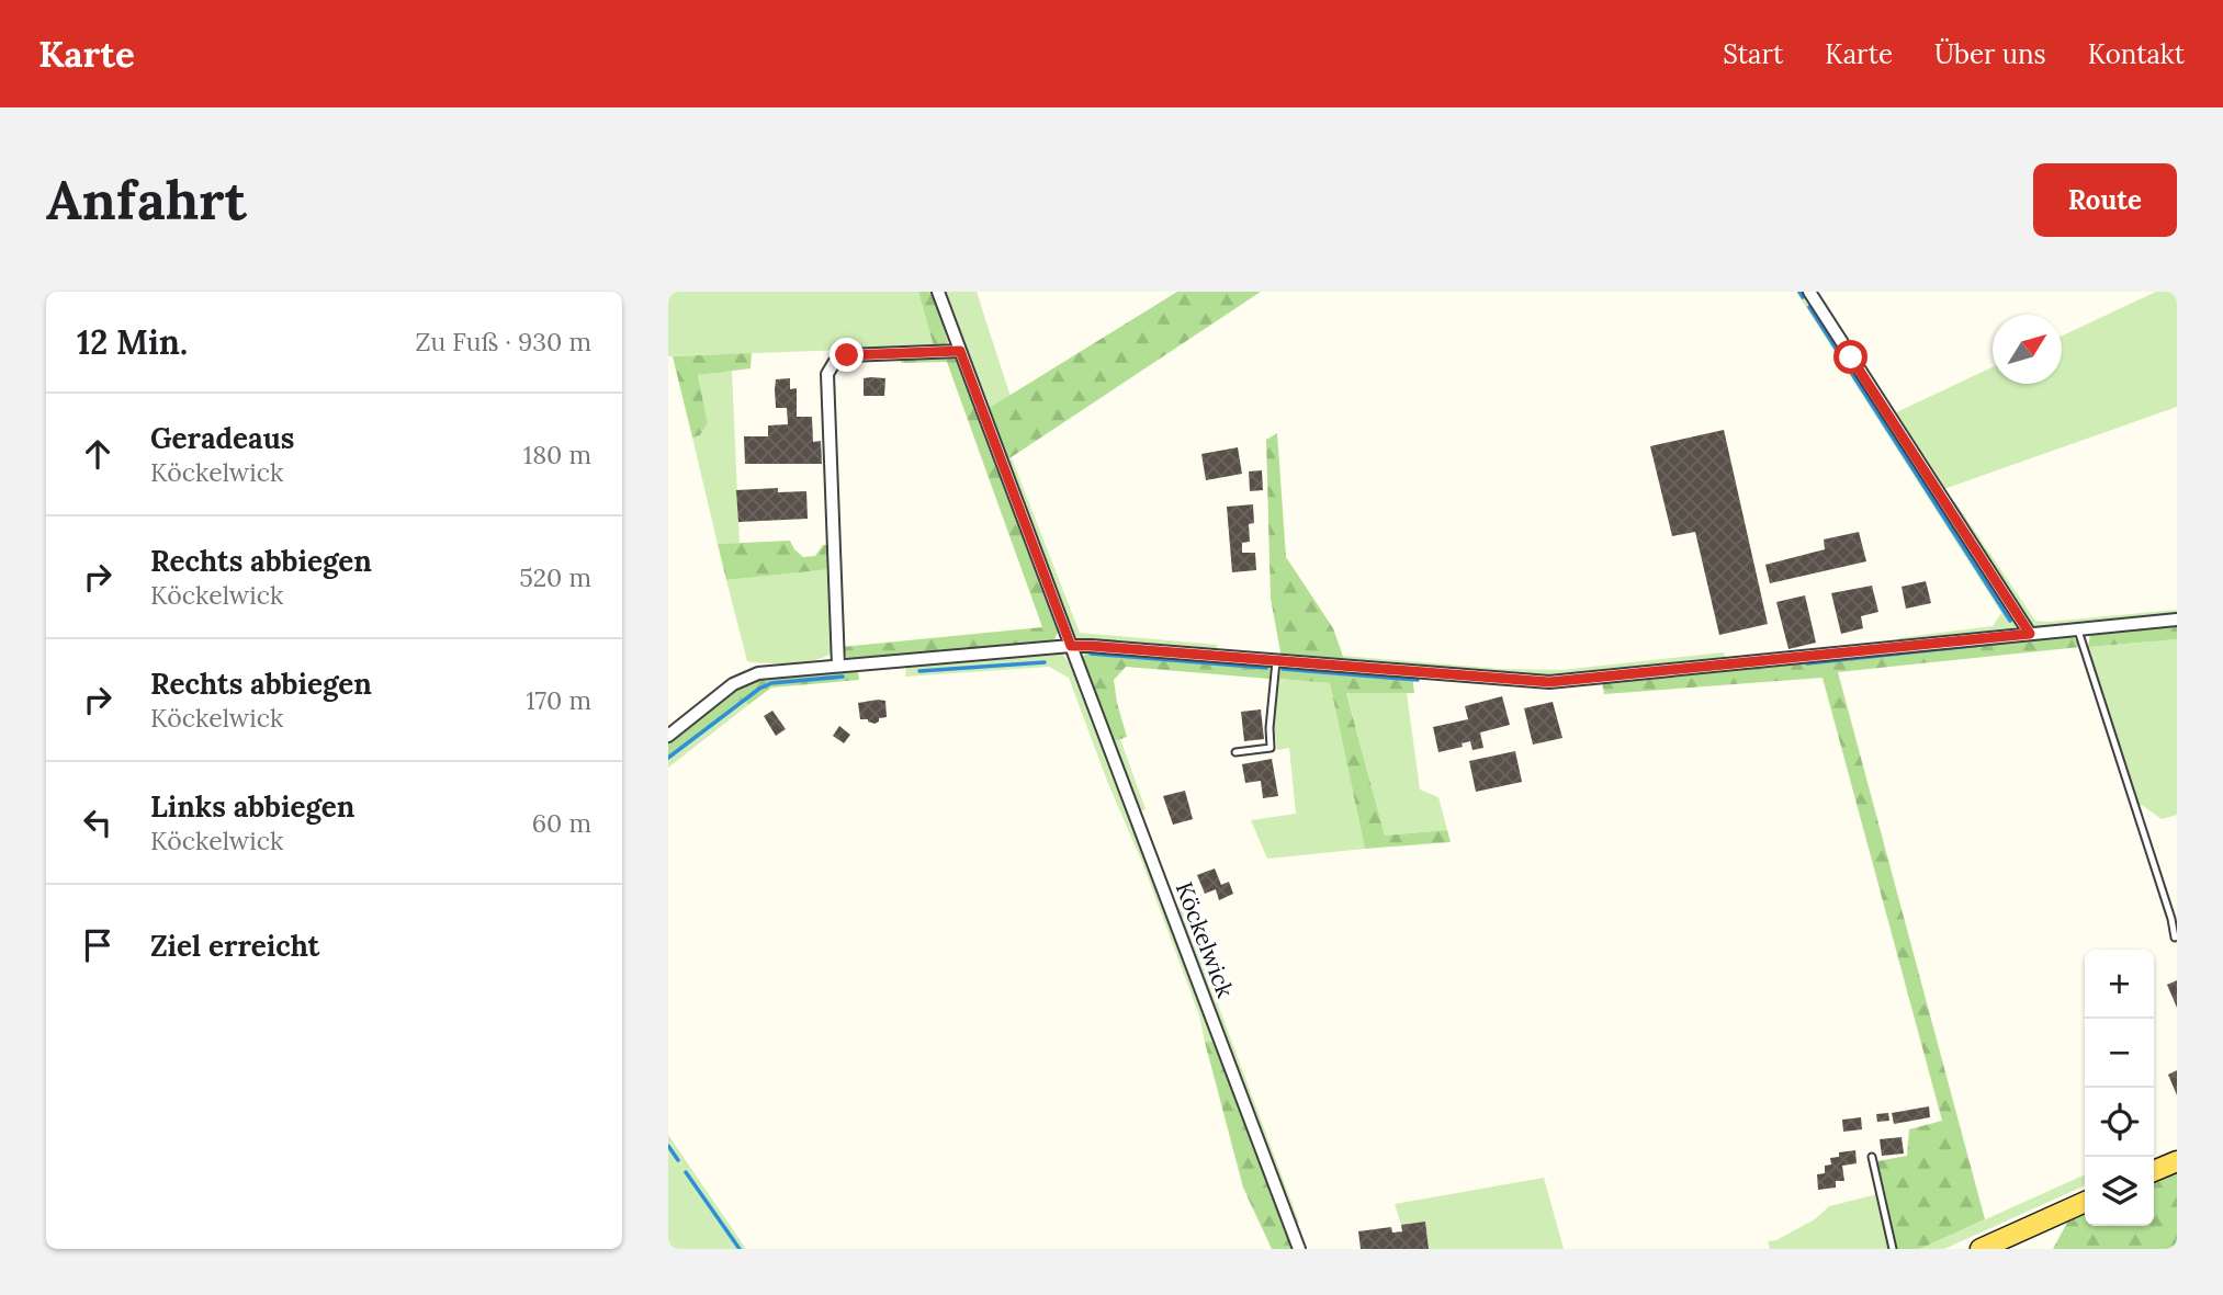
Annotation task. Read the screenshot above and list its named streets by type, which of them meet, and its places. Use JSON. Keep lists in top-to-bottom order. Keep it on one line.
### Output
{"streets":{"street":["Köckelwick"]},"north":"top right","page":{"header":"Karte","nav":["Start","Karte","Über uns","Kontakt"],"buttons":"Route","title":"Anfahrt","heading":["12 Min.","Zu Fuß · 930 m"],"list":[["Geradeaus","Köckelwick","180 m"],["Rechts abbiegen","Köckelwick","520 m"],["Rechts abbiegen","Köckelwick","170 m"],["Links abbiegen","Köckelwick","60 m"],"Ziel erreicht"],"map_buttons":["+","−"]}}
